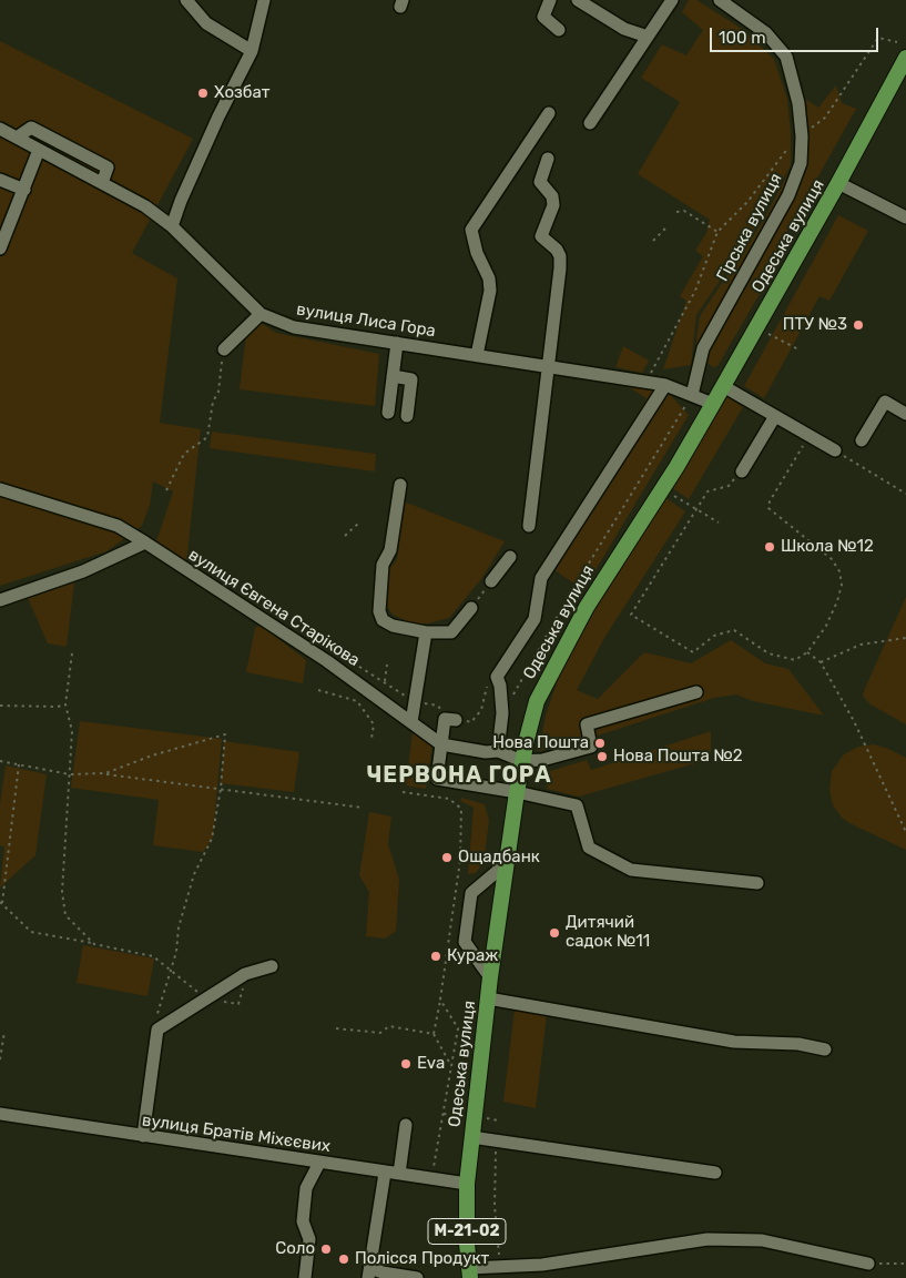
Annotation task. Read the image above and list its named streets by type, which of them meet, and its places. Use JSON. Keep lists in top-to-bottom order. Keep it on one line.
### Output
{"streets":{"main road":["Одеська вулиця","М-21-02"],"street":["Гірська вулиця","вулиця Лиса Гора","вулиця Євгена Старікова","вулиця Братів Міхєєвих"]},"crossings":[["Гірська вулиця","вулиця Лиса Гора"],["Одеська вулиця","вулиця Лиса Гора"],["Одеська вулиця","вулиця Євгена Старікова"],["Одеська вулиця","вулиця Братів Міхєєвих"]],"districts":["ЧЕРВОНА ГОРА"],"places":["Хозбат","ПТУ №3","Школа №12","Нова Пошта","Нова Пошта №2","Ощадбанк","Дитячий садок №11","Кураж","Eva","Соло","Полісся Продукт"],"scale_bar":"100 m"}
